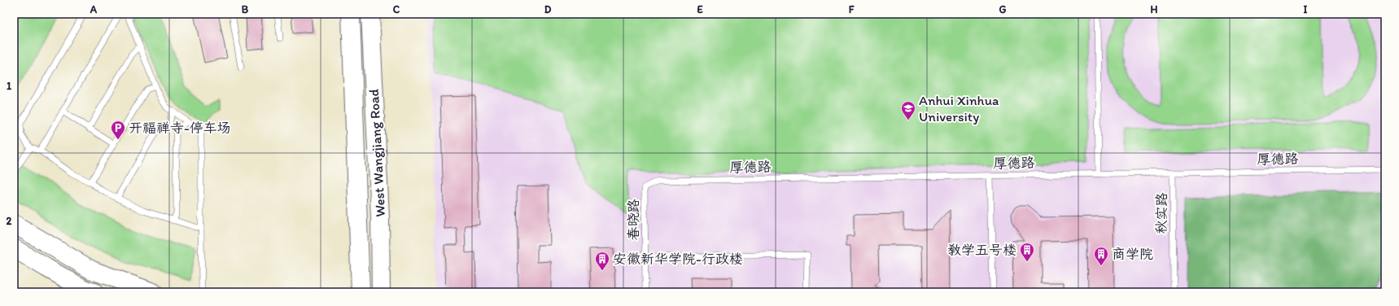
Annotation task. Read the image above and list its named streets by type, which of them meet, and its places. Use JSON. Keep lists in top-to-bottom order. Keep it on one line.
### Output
{"streets":{"main road":["West Wangjiang Road"],"lane":["厚德路","秋实路","春晓路"]},"crossings":[["厚德路","秋实路"],["厚德路","春晓路"]],"places":{"school or university":["Anhui Xinhua University"],"parking":["开福禅寺-停车场"],"building":["教学五号楼","商学院","安徽新华学院-行政楼"]},"grid":{"columns":["A","B","C","D","E","F","G","H","I"],"rows":["1","2"]}}
